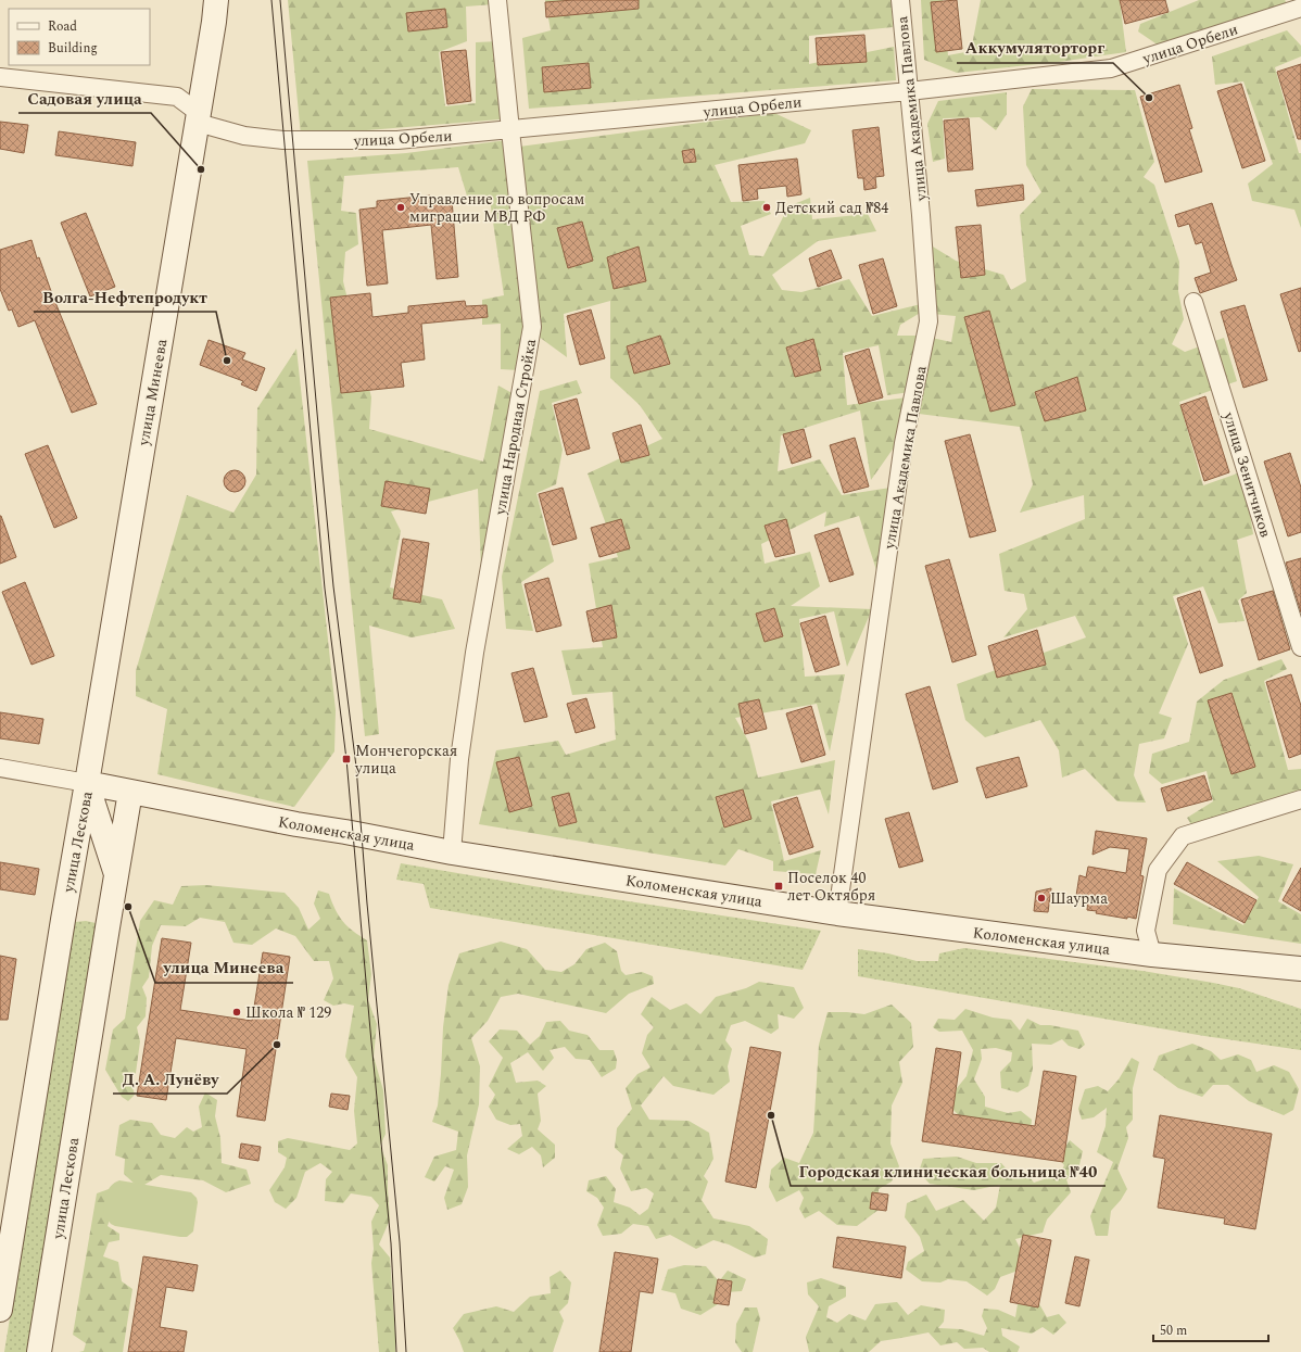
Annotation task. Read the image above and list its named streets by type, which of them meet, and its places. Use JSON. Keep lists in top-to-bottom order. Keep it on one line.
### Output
{"streets":{"main road":["улица Минеева","Коломенская улица","улица Лескова"],"street":["улица Орбели","улица Академика Павлова","улица Народная Стройка","улица Зенитчиков"]},"crossings":[["улица Орбели","улица Академика Павлова"],["улица Орбели","улица Минеева"],["улица Орбели","улица Народная Стройка"],["улица Академика Павлова","Коломенская улица"],["улица Минеева","Коломенская улица"],["улица Минеева","улица Лескова"],["улица Народная Стройка","Коломенская улица"],["Коломенская улица","улица Лескова"]],"places":{"other":["Аккумуляторторг","Садовая улица","Управление по вопросам миграции МВД РФ","Детский сад №84","Волга-Нефтепродукт","Шаурма","улица Минеева","Школа № 129","Д. А. Лунёву","Городская клиническая больница №40"],"transit":["Мончегорская улица","Поселок 40 лет Октября"]},"legend":["Road","Building"],"scale_bar":"50 m"}
